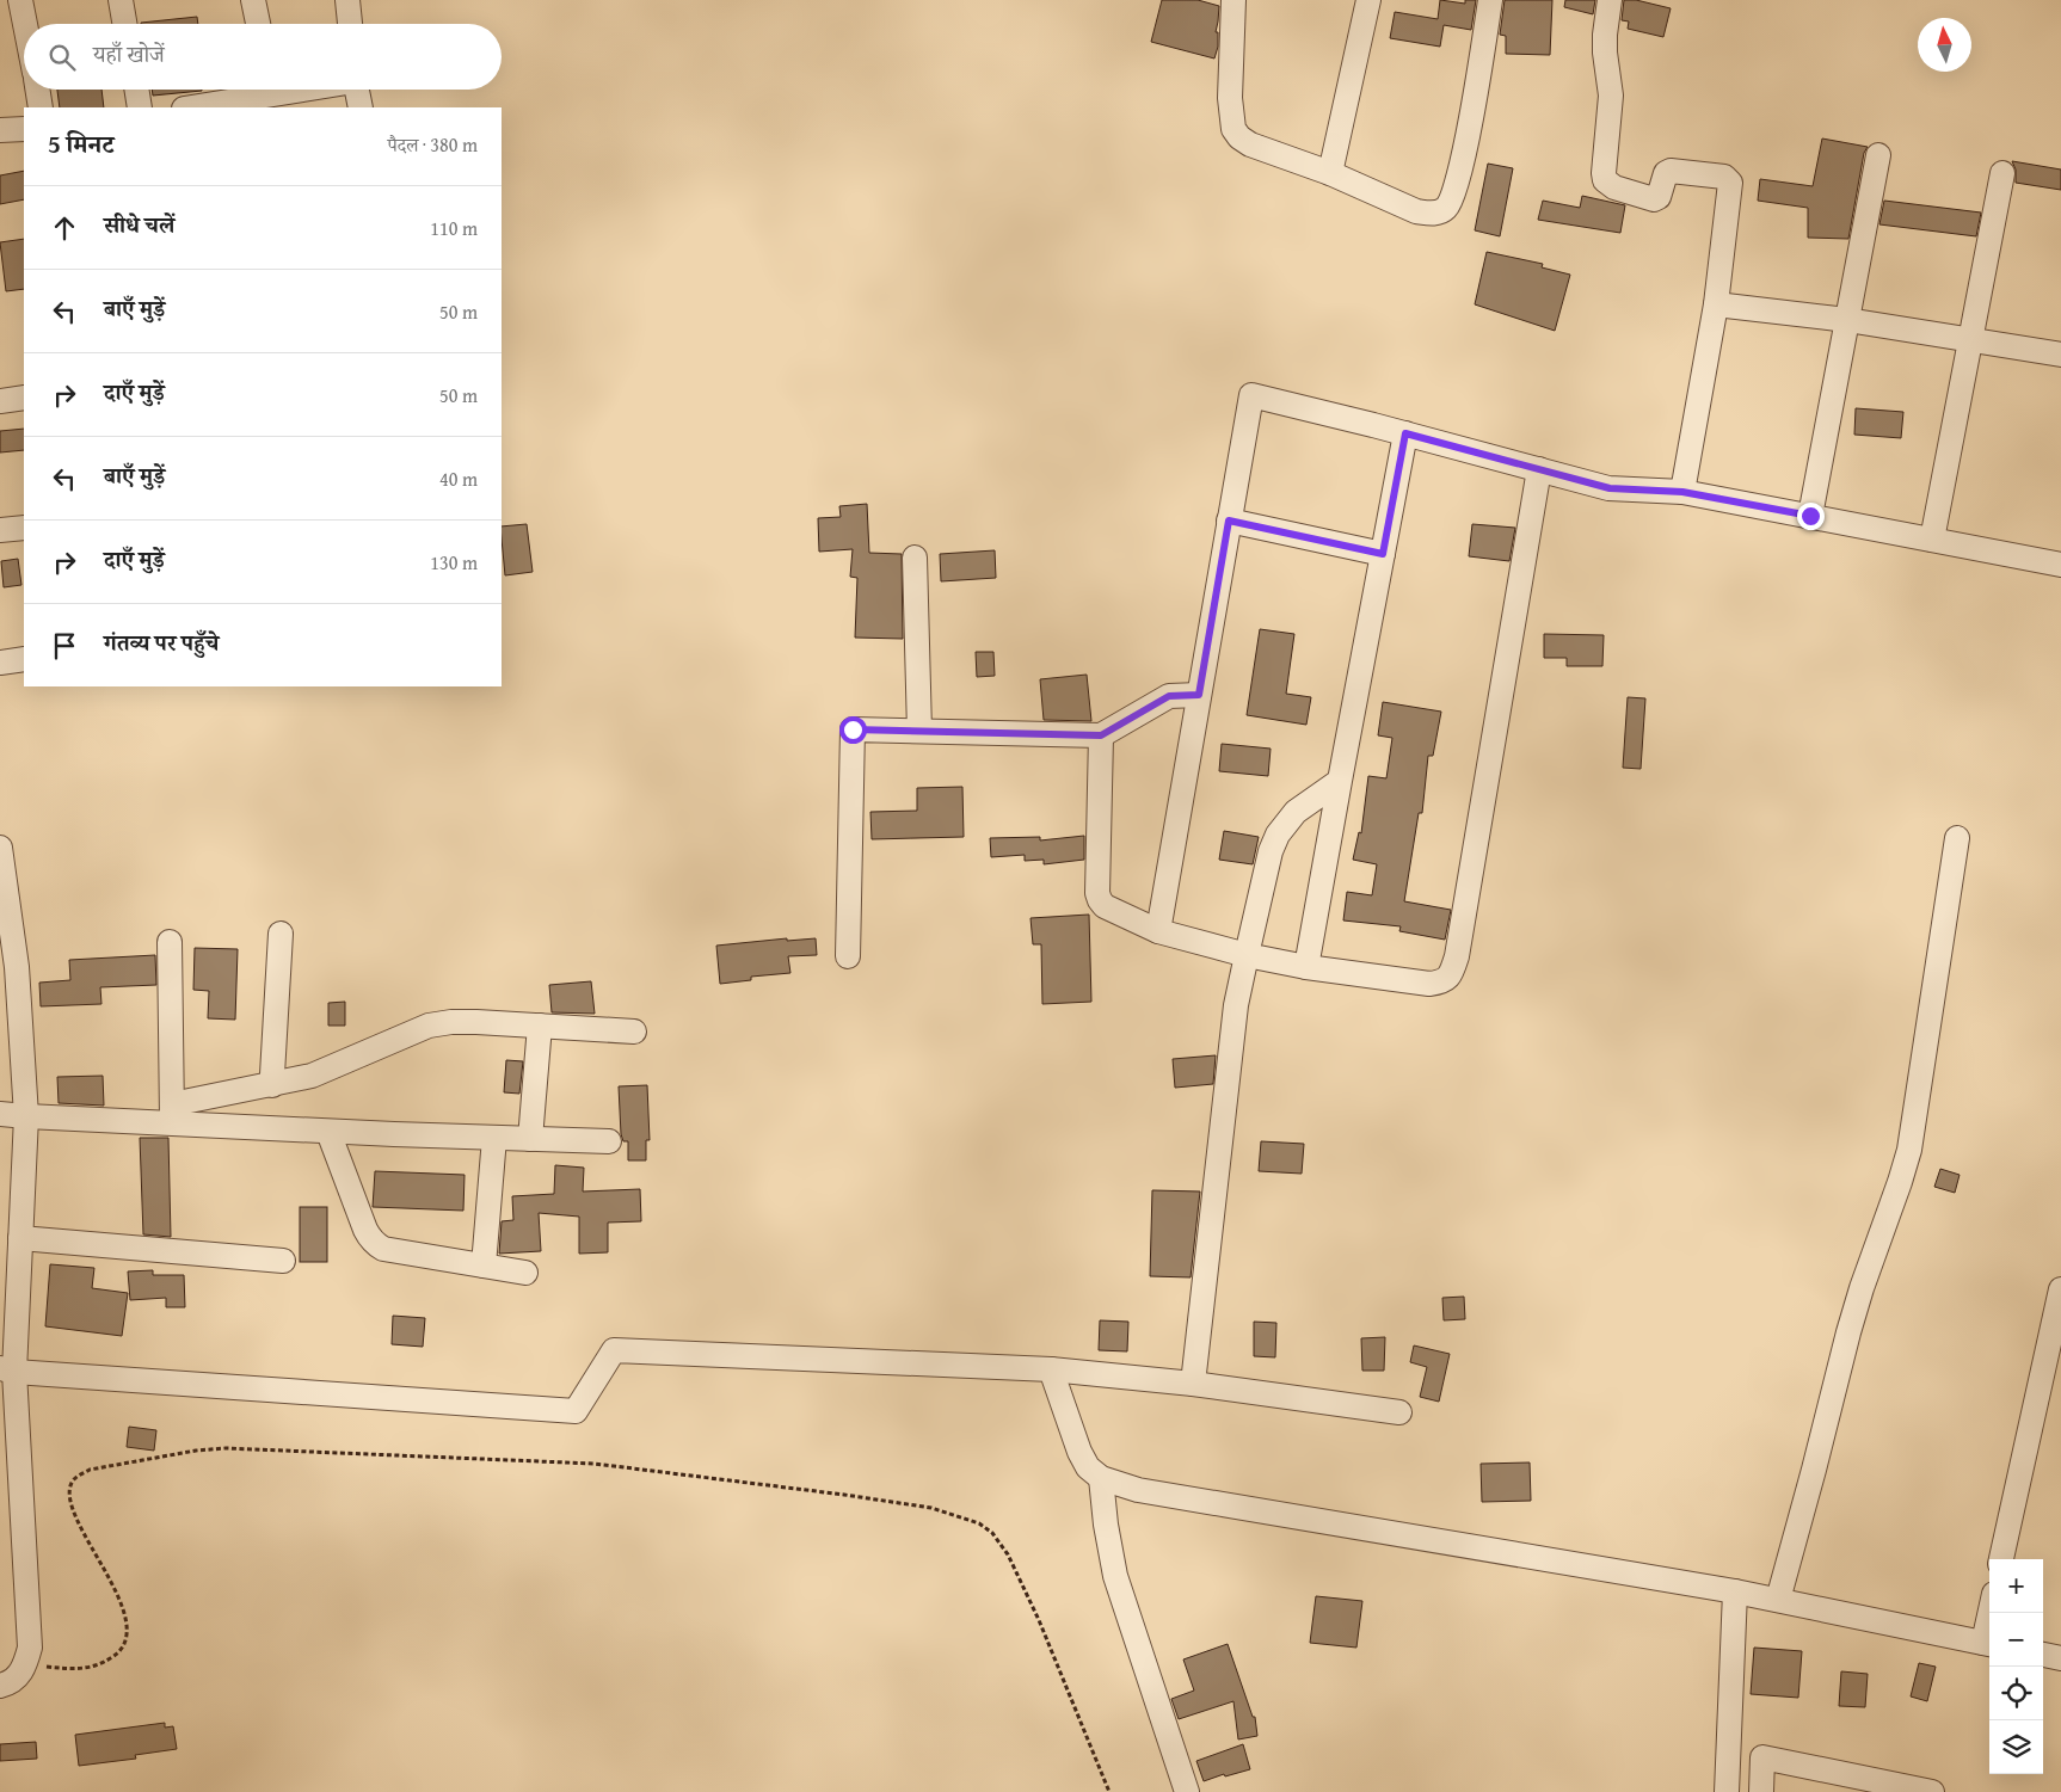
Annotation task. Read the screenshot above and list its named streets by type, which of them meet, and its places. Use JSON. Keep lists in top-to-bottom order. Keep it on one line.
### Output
{"north":"top","page":{"search":"यहाँ खोजें","heading":["5 मिनट","पैदल · 380 m"],"list":[["सीधे चलें","110 m"],["बाएँ मुड़ें","50 m"],["दाएँ मुड़ें","50 m"],["बाएँ मुड़ें","40 m"],["दाएँ मुड़ें","130 m"],"गंतव्य पर पहुँचे"],"map_buttons":["+","−"]}}
